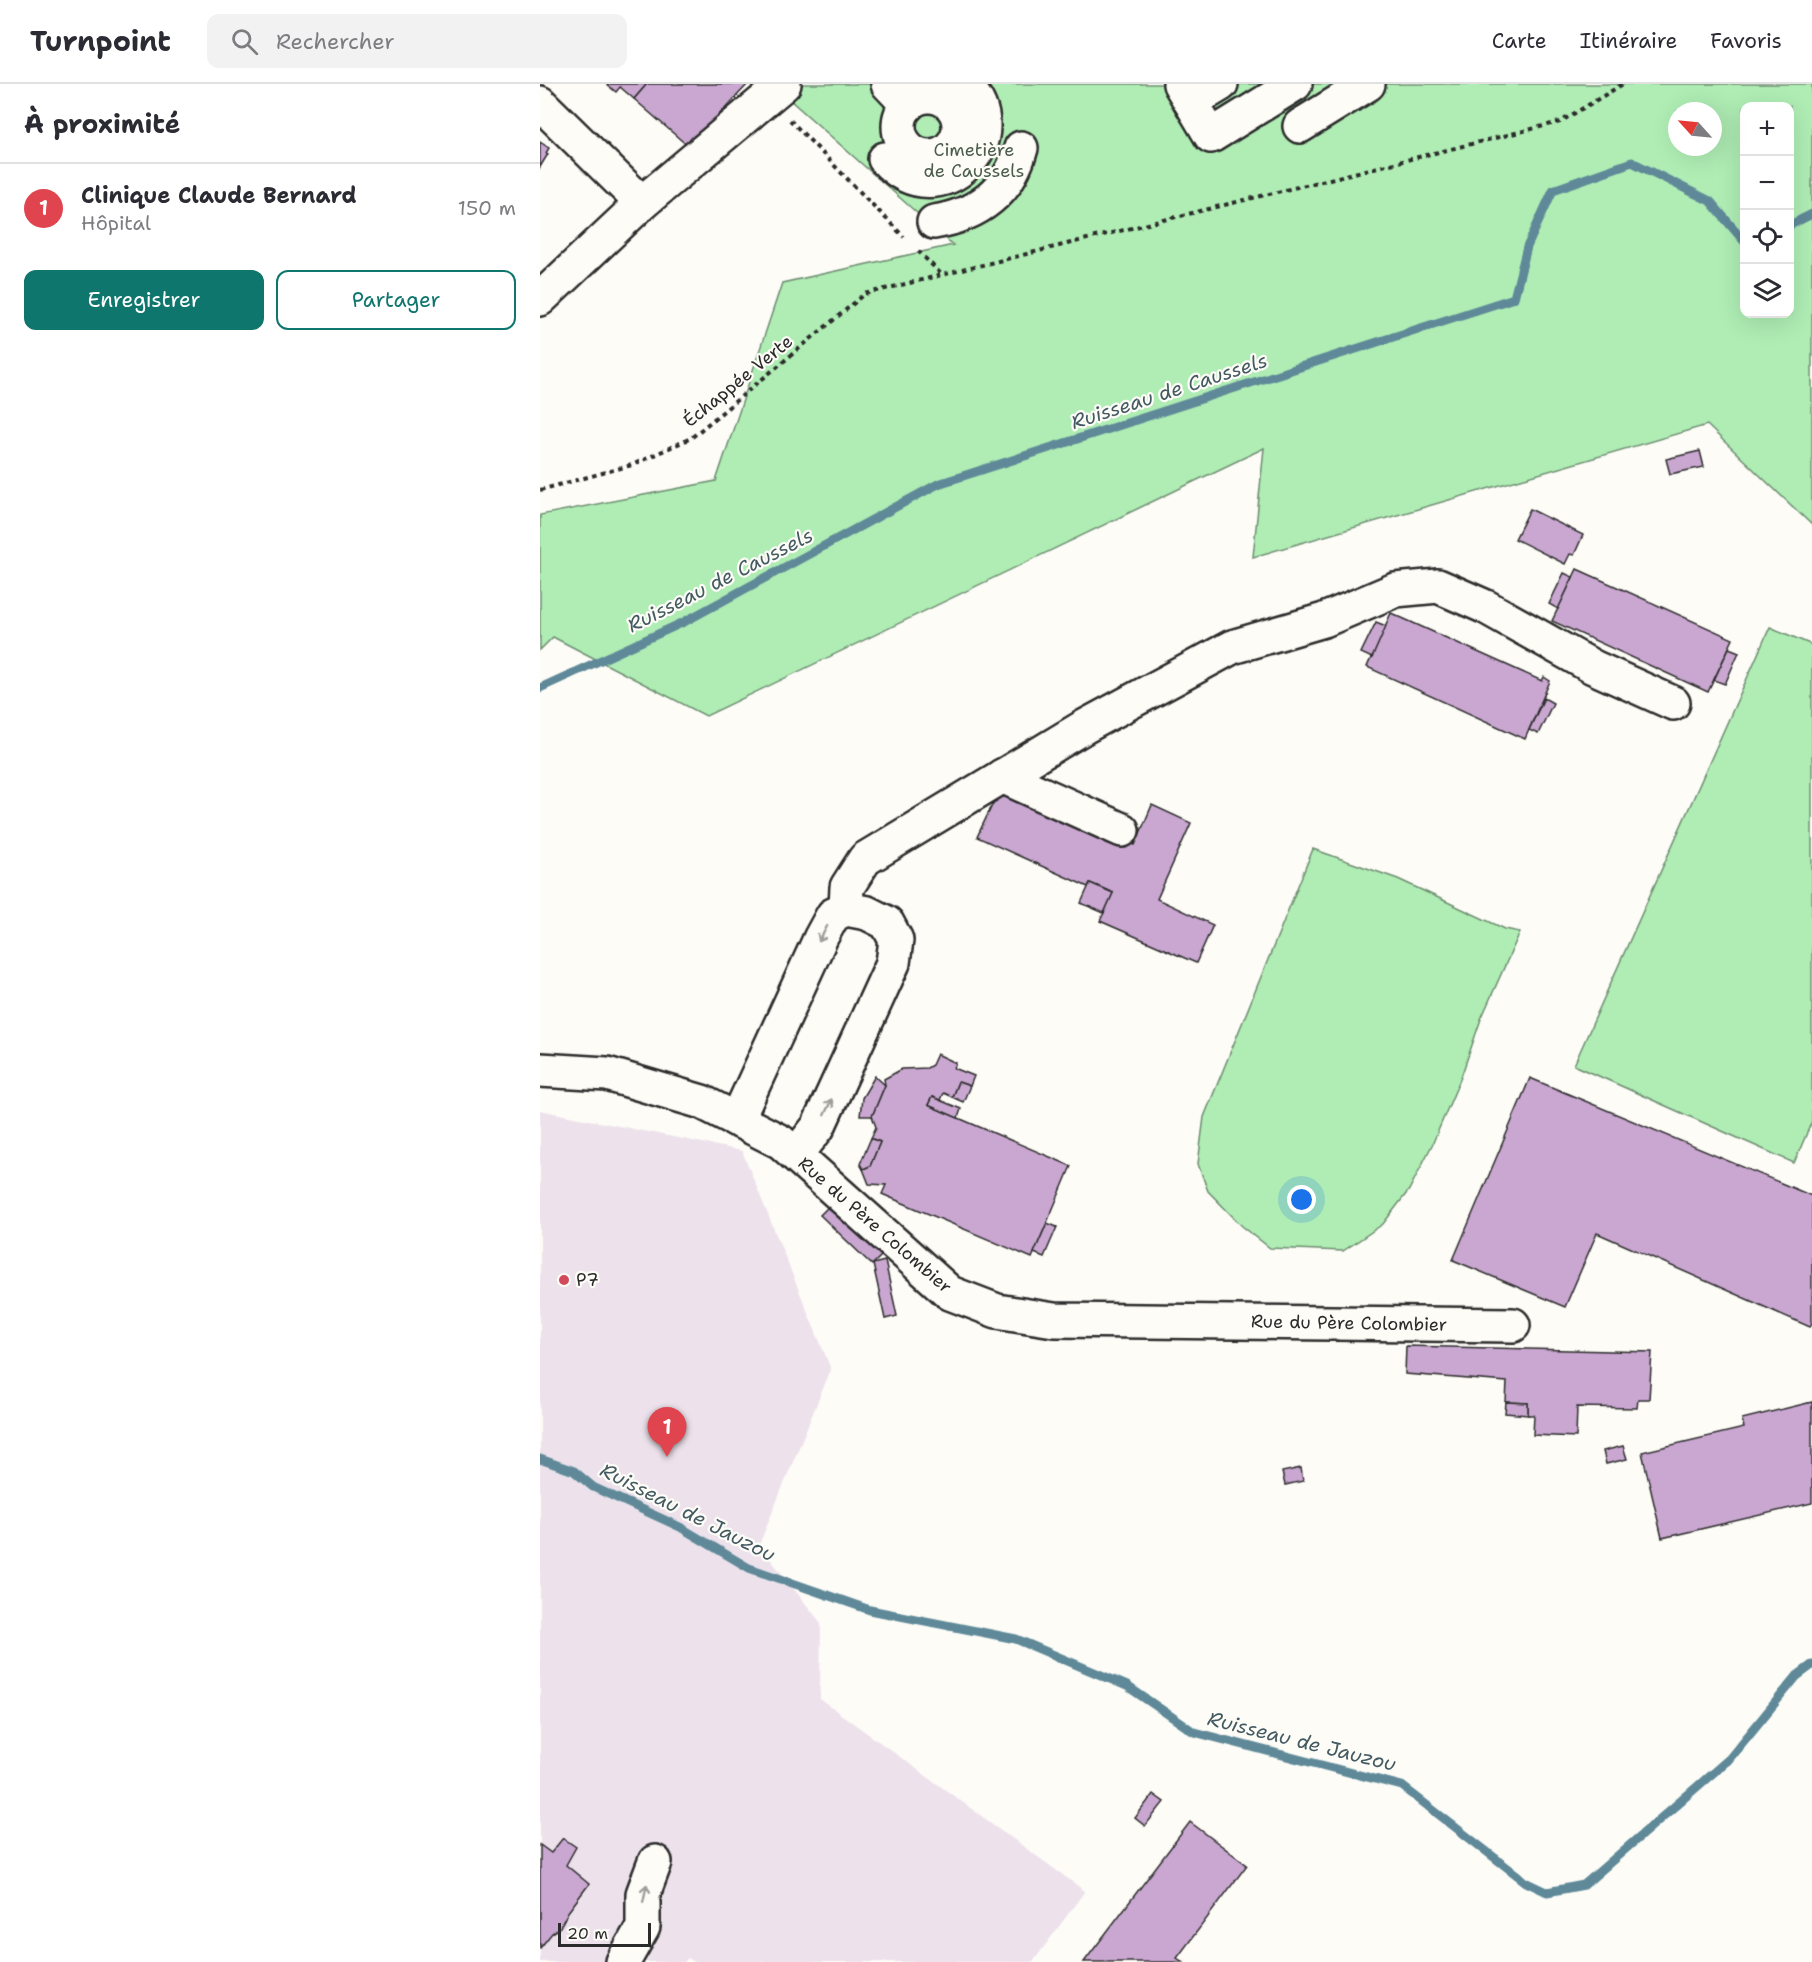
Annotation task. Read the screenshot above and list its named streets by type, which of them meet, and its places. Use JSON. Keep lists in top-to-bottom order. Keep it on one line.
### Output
{"streets":{"street":["Rue du Père Colombier"],"path":["Échappée Verte"]},"water":["Ruisseau de Caussels","Ruisseau de Jauzou"],"parks":["Cimetière de Caussels"],"places":["P7"],"scale_bar":"20 m","north":"top left","page":{"header":"Turnpoint","search":"Rechercher","nav":["Carte","Itinéraire","Favoris"],"heading":"À proximité","map_buttons":["+","−"],"list":[{"mark":"1","name":"Clinique Claude Bernard","note":"Hôpital","value":"150 m"}],"buttons":["Enregistrer","Partager"],"pins":"1","scale":"20 m"}}
